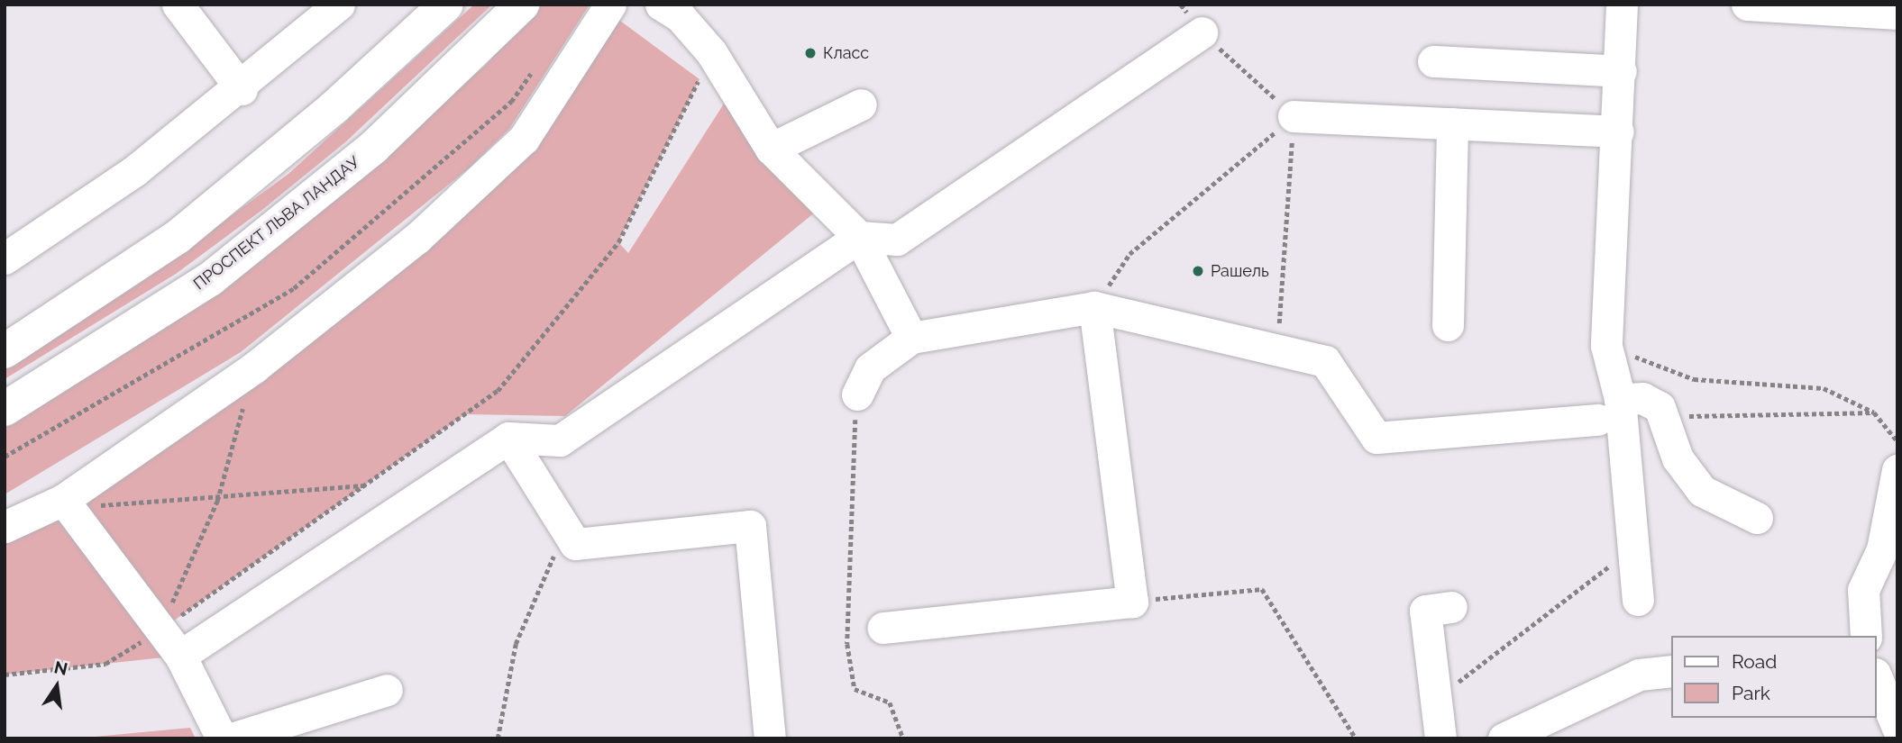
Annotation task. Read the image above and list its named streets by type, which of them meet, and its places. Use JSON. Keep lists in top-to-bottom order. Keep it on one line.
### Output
{"streets":{"main road":["ПРОСПЕКТ ЛЬВА ЛАНДАУ"]},"places":["Класс","Рашель"],"legend":["Road","Park"],"north":"top"}
